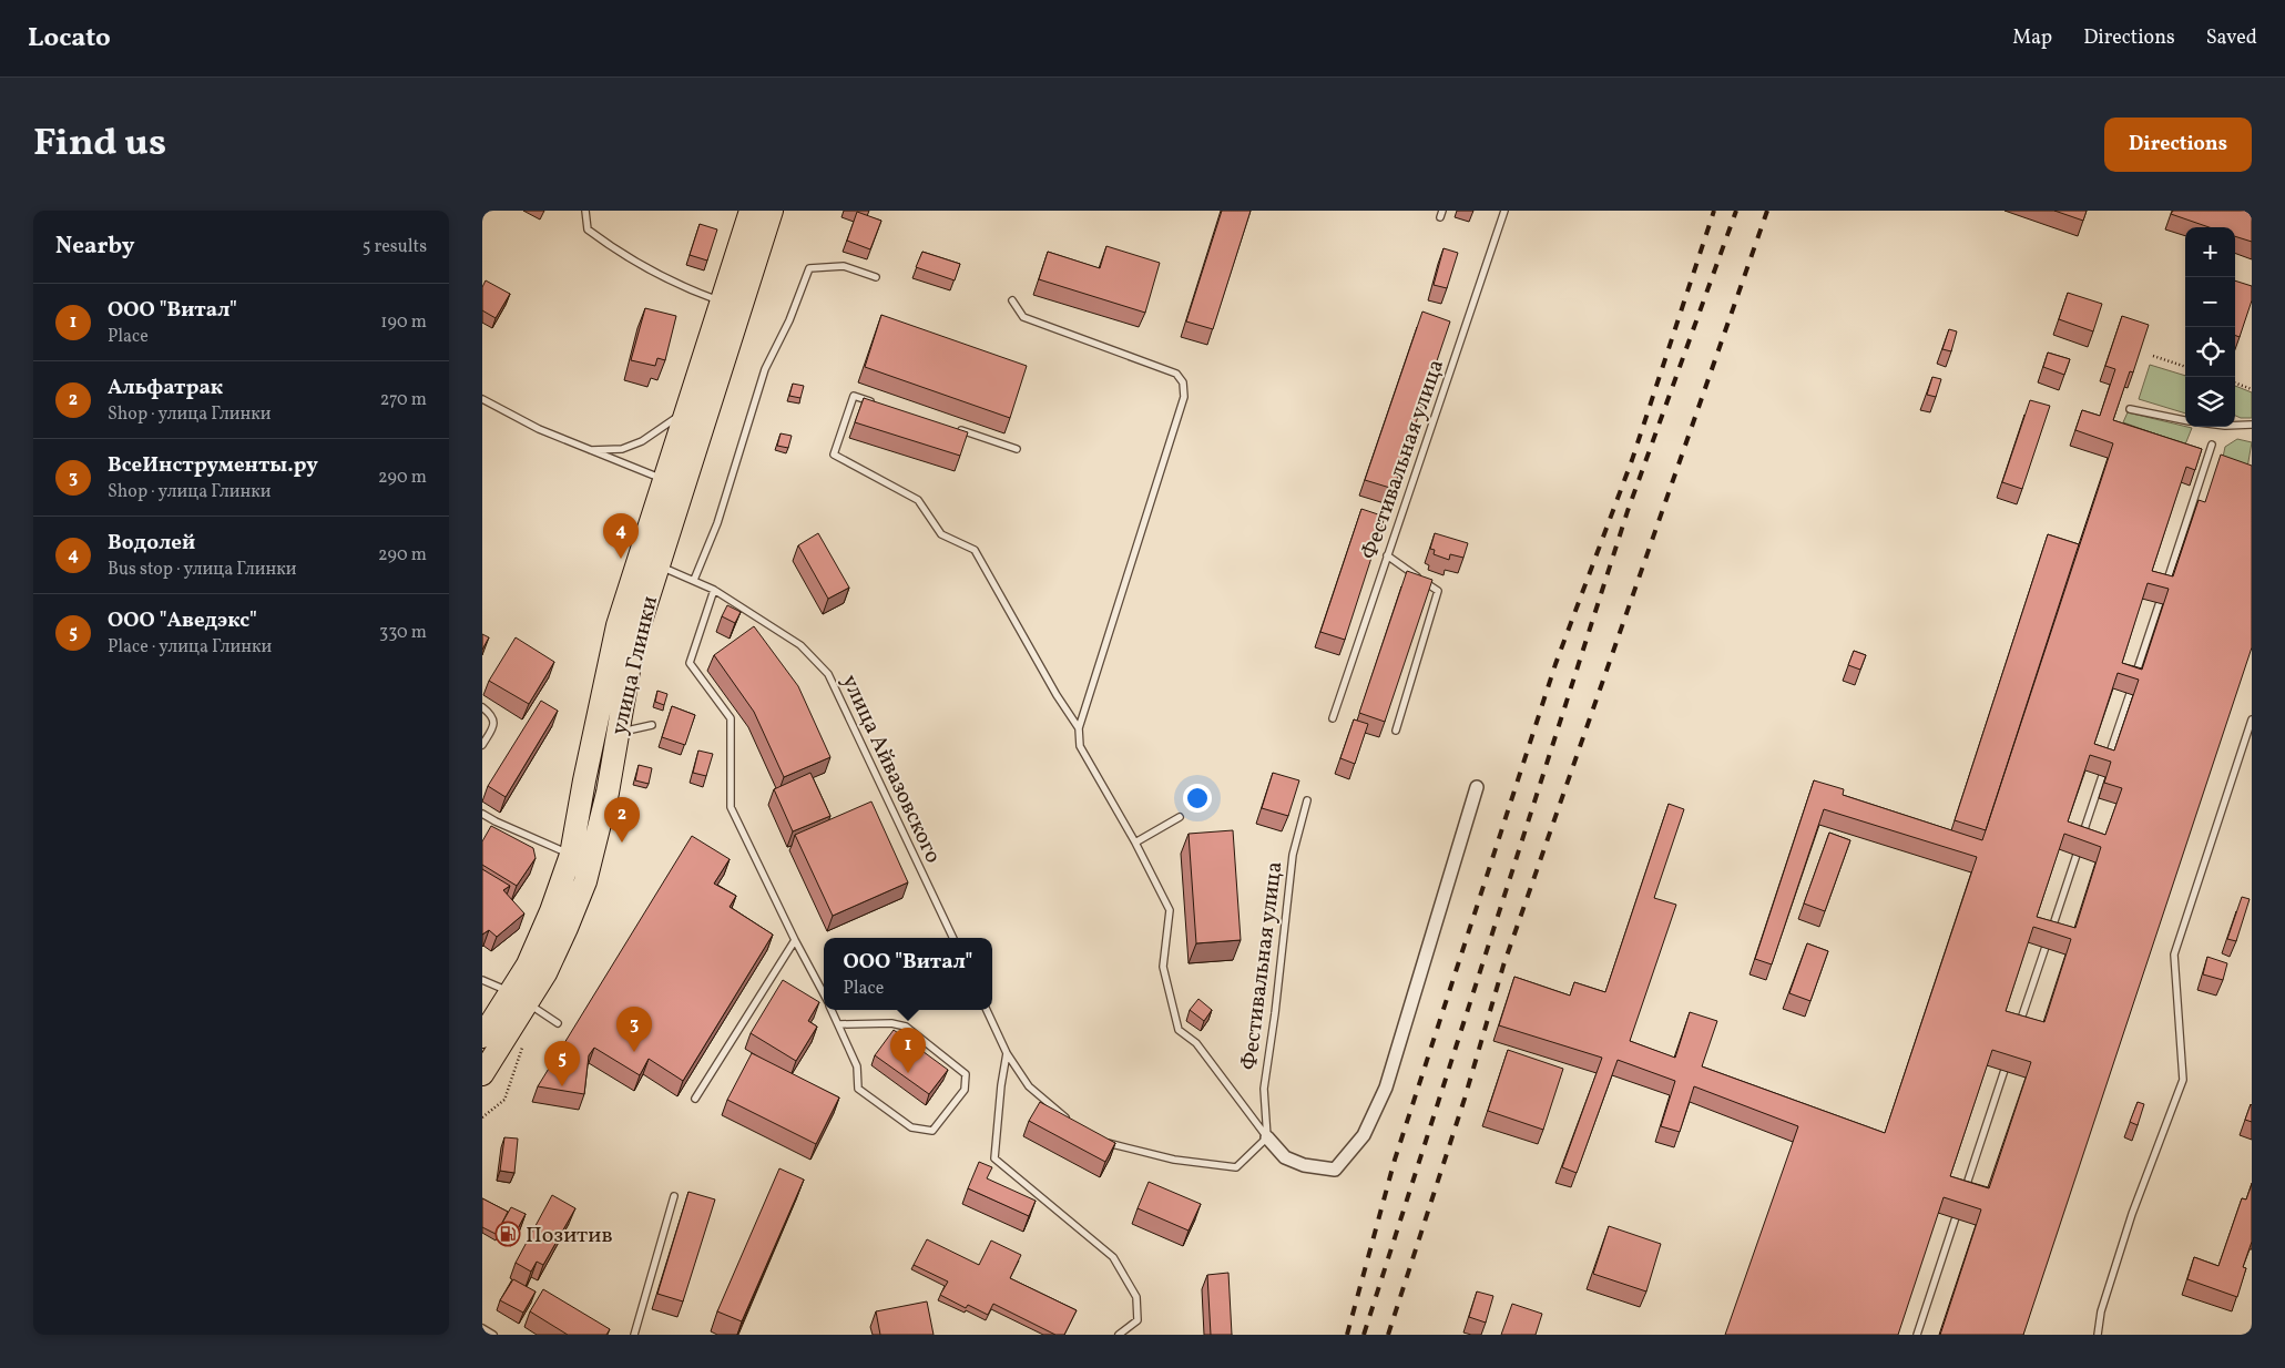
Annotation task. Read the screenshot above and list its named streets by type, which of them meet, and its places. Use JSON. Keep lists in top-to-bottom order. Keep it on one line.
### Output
{"streets":{"highway":["улица Глинки"],"lane":["Фестивальная улица","улица Айвазовского"]},"crossings":[["улица Глинки","улица Айвазовского"]],"places":{"fuel station":["Позитив"]},"page":{"header":"Locato","nav":["Map","Directions","Saved"],"title":"Find us","buttons":"Directions","heading":["Nearby","5 results"],"map_buttons":["+","−"],"list":[{"mark":"1","name":"ООО \"Витал\"","note":"Place","value":"190 m"},{"mark":"2","name":"Альфатрак","note":"Shop · улица Глинки","value":"270 m"},{"mark":"3","name":"ВсеИнструменты.ру","note":"Shop · улица Глинки","value":"290 m"},{"mark":"4","name":"Водолей","note":"Bus stop · улица Глинки","value":"290 m"},{"mark":"5","name":"ООО \"Аведэкс\"","note":"Place · улица Глинки","value":"330 m"}],"pins":["4","2","3","1","5"],"popup":["ООО \"Витал\"","Place"]}}
